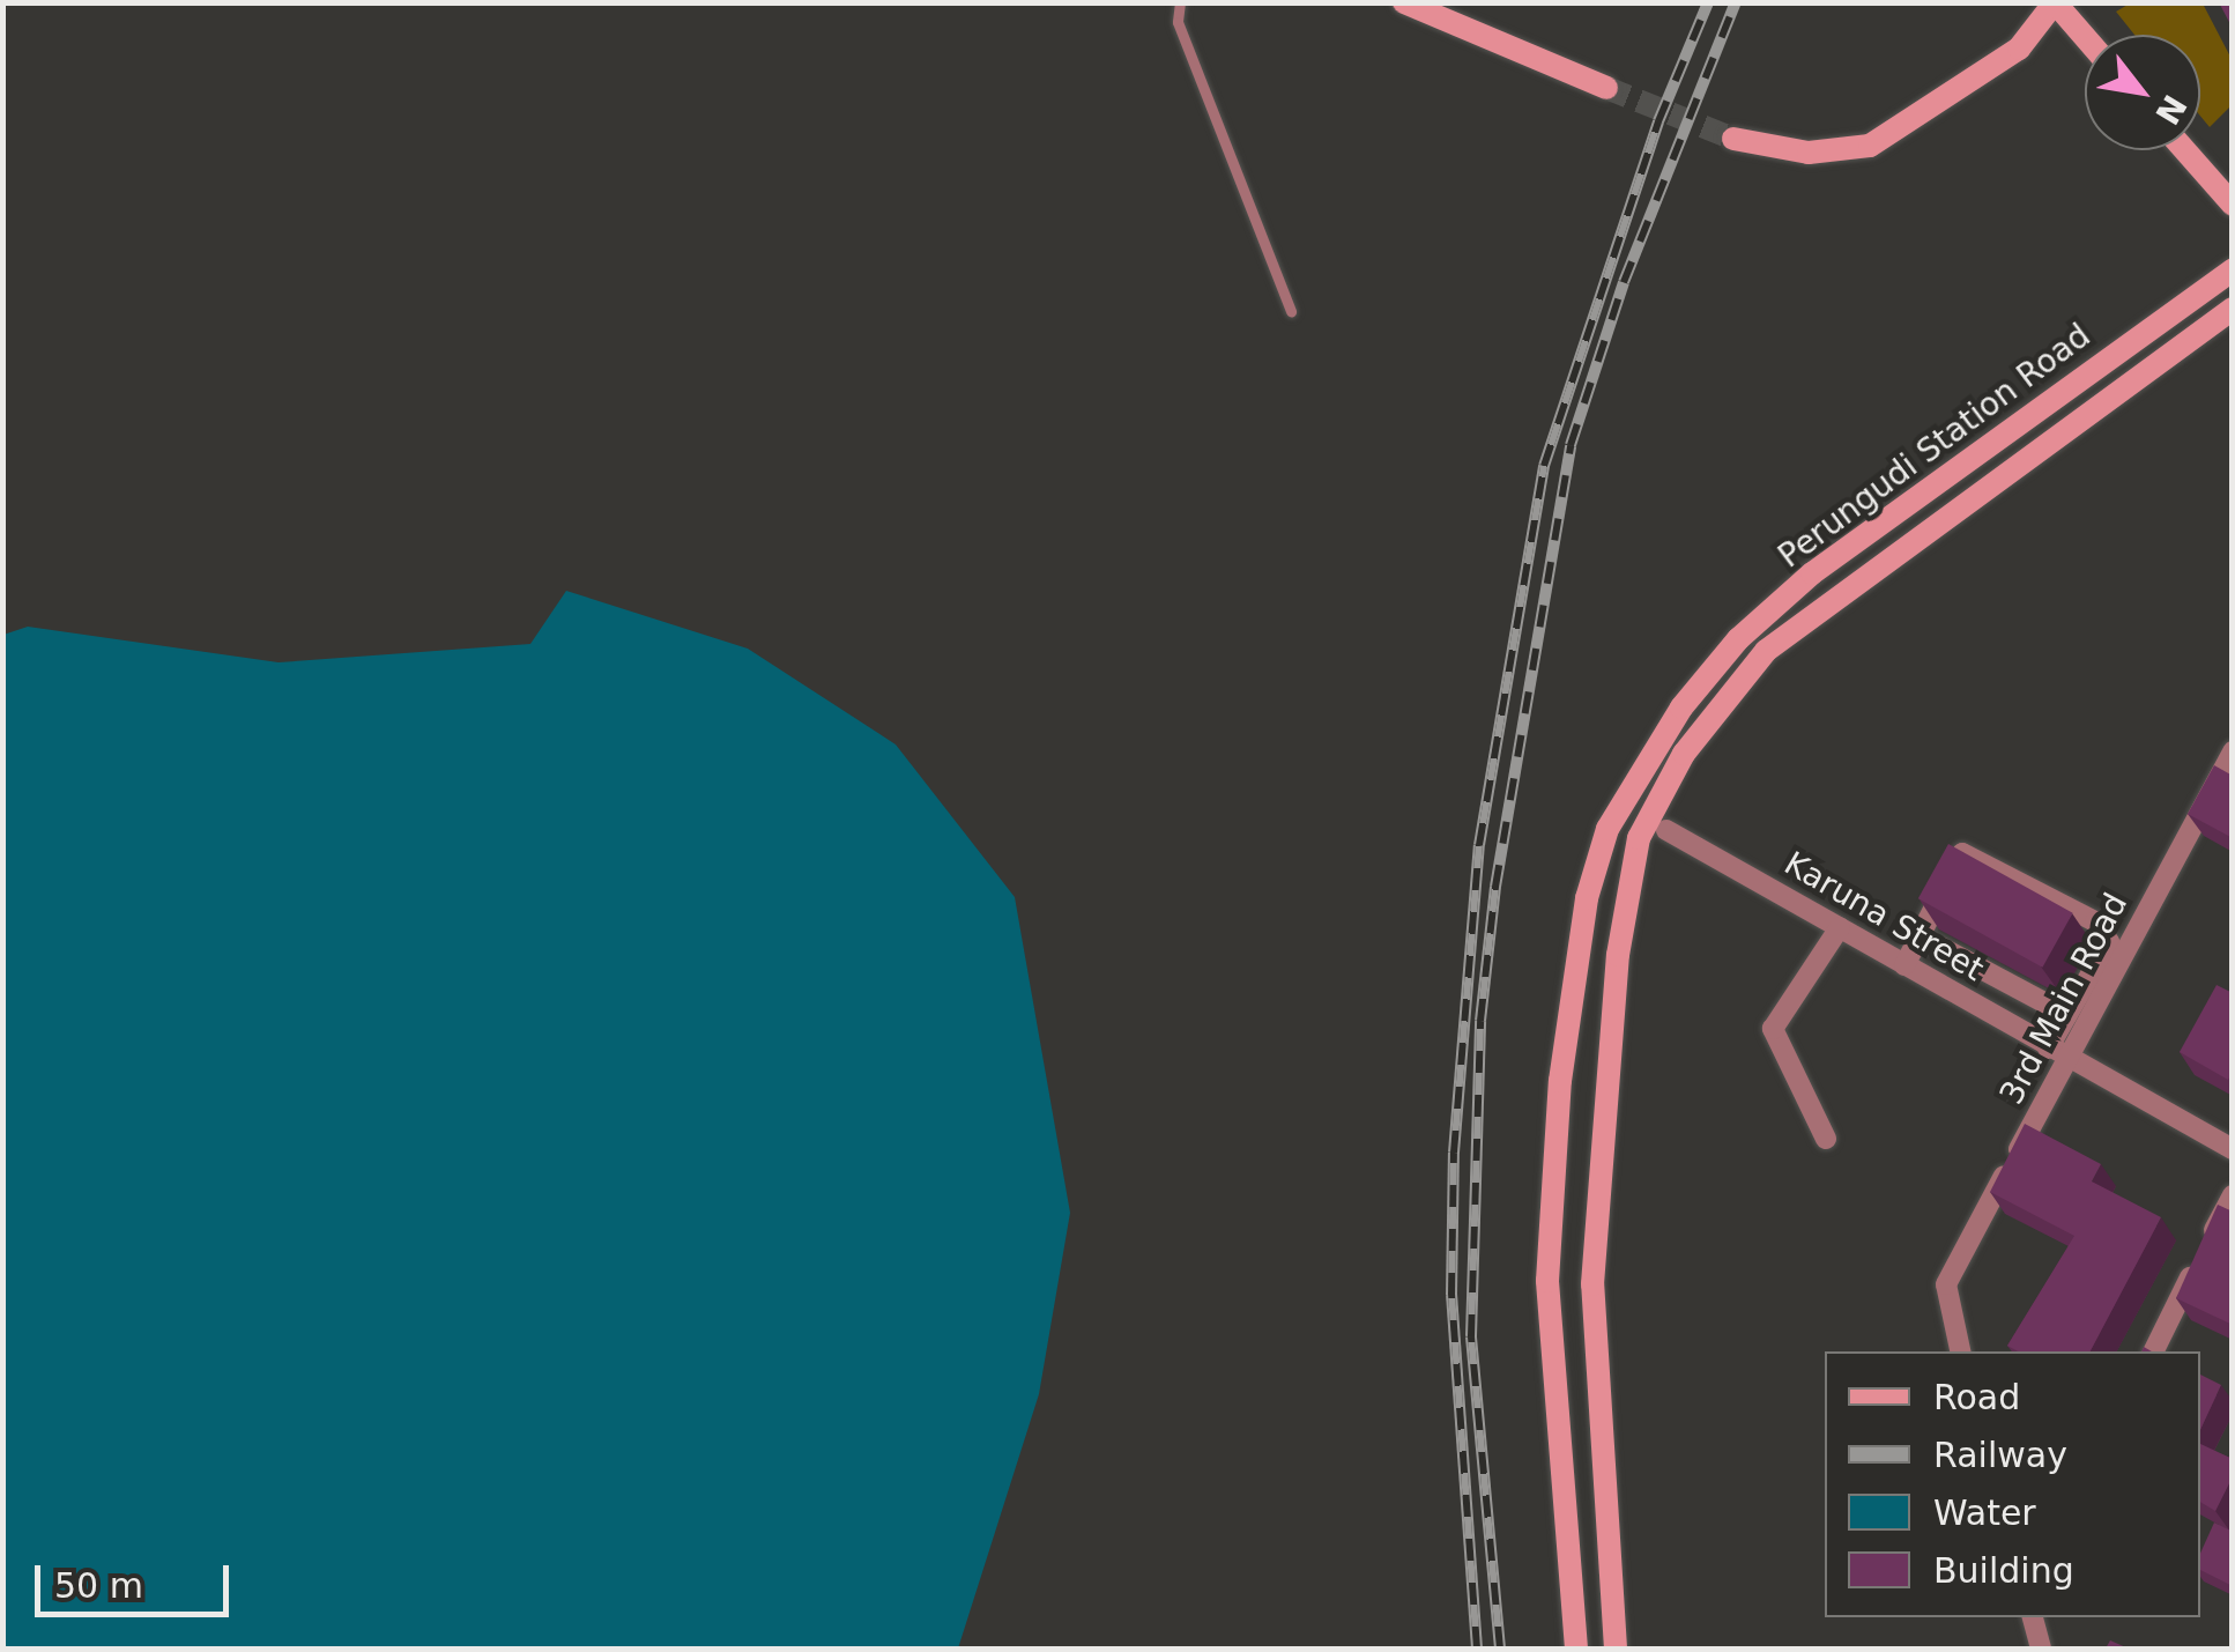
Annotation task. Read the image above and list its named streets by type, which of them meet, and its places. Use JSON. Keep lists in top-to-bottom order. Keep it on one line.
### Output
{"streets":{"street":["Perungudi Station Road","Karuna Street","3rd Main Road"]},"crossings":[["Karuna Street","3rd Main Road"]],"legend":["Road","Railway","Water","Building"],"scale_bar":"50 m","north":"bottom right"}
